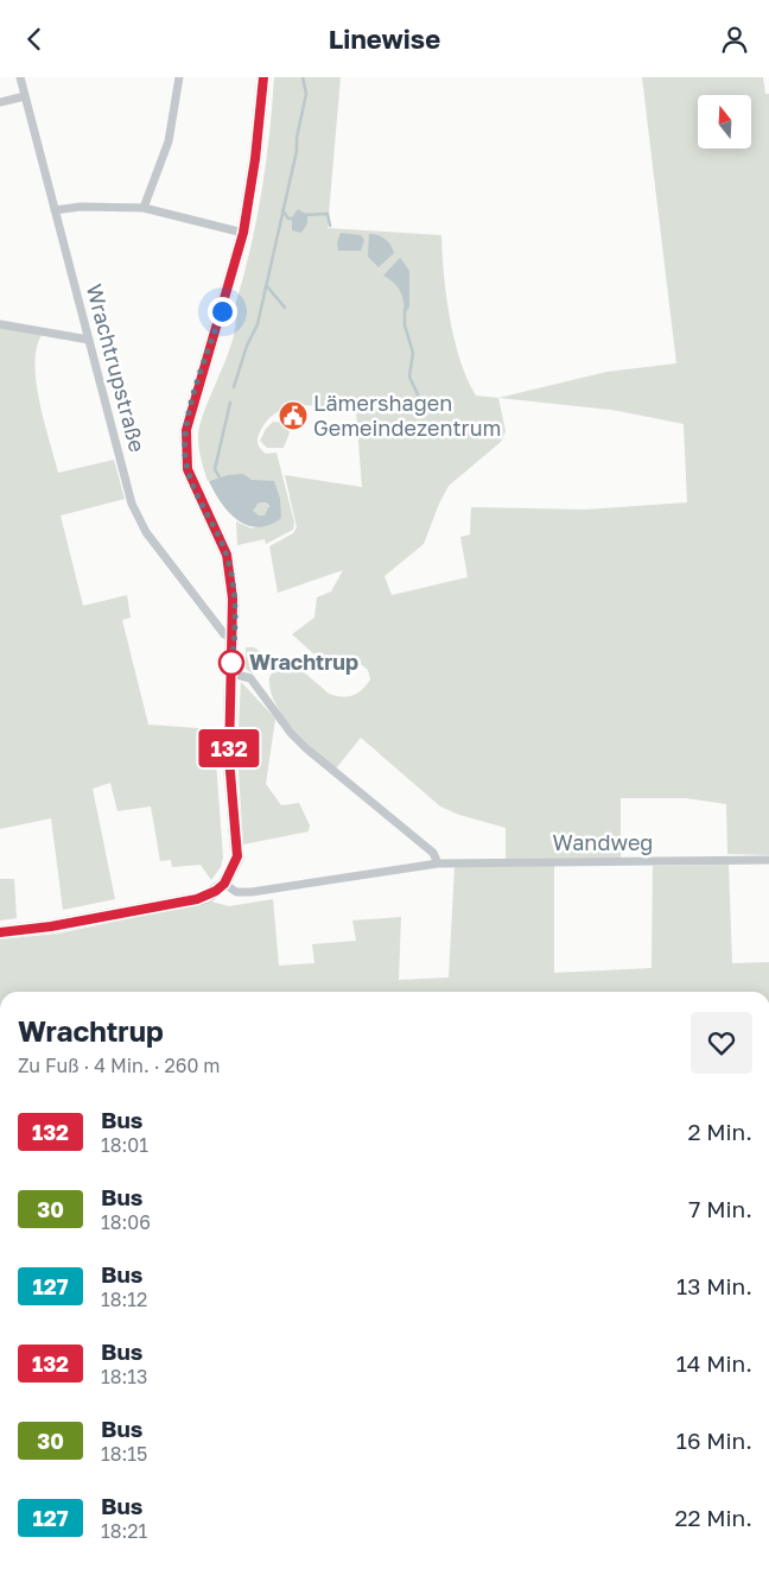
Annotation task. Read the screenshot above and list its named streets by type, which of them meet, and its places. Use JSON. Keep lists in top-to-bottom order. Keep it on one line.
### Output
{"streets":{"street":["Wrachtrupstraße","Wandweg"]},"places":{"public building":["Lämershagen Gemeindezentrum"],"other":["Wrachtrup"]},"lines":["bus line 132"],"north":"top","page":{"header":"Linewise","on_map":"132","heading":["Wrachtrup","Zu Fuß · 4 Min. · 260 m"],"list":[{"mark":"132","name":"Bus","note":"18:01","value":"2 Min."},{"mark":"30","name":"Bus","note":"18:06","value":"7 Min."},{"mark":"127","name":"Bus","note":"18:12","value":"13 Min."},{"mark":"132","name":"Bus","note":"18:13","value":"14 Min."},{"mark":"30","name":"Bus","note":"18:15","value":"16 Min."},{"mark":"127","name":"Bus","note":"18:21","value":"22 Min."}]}}
